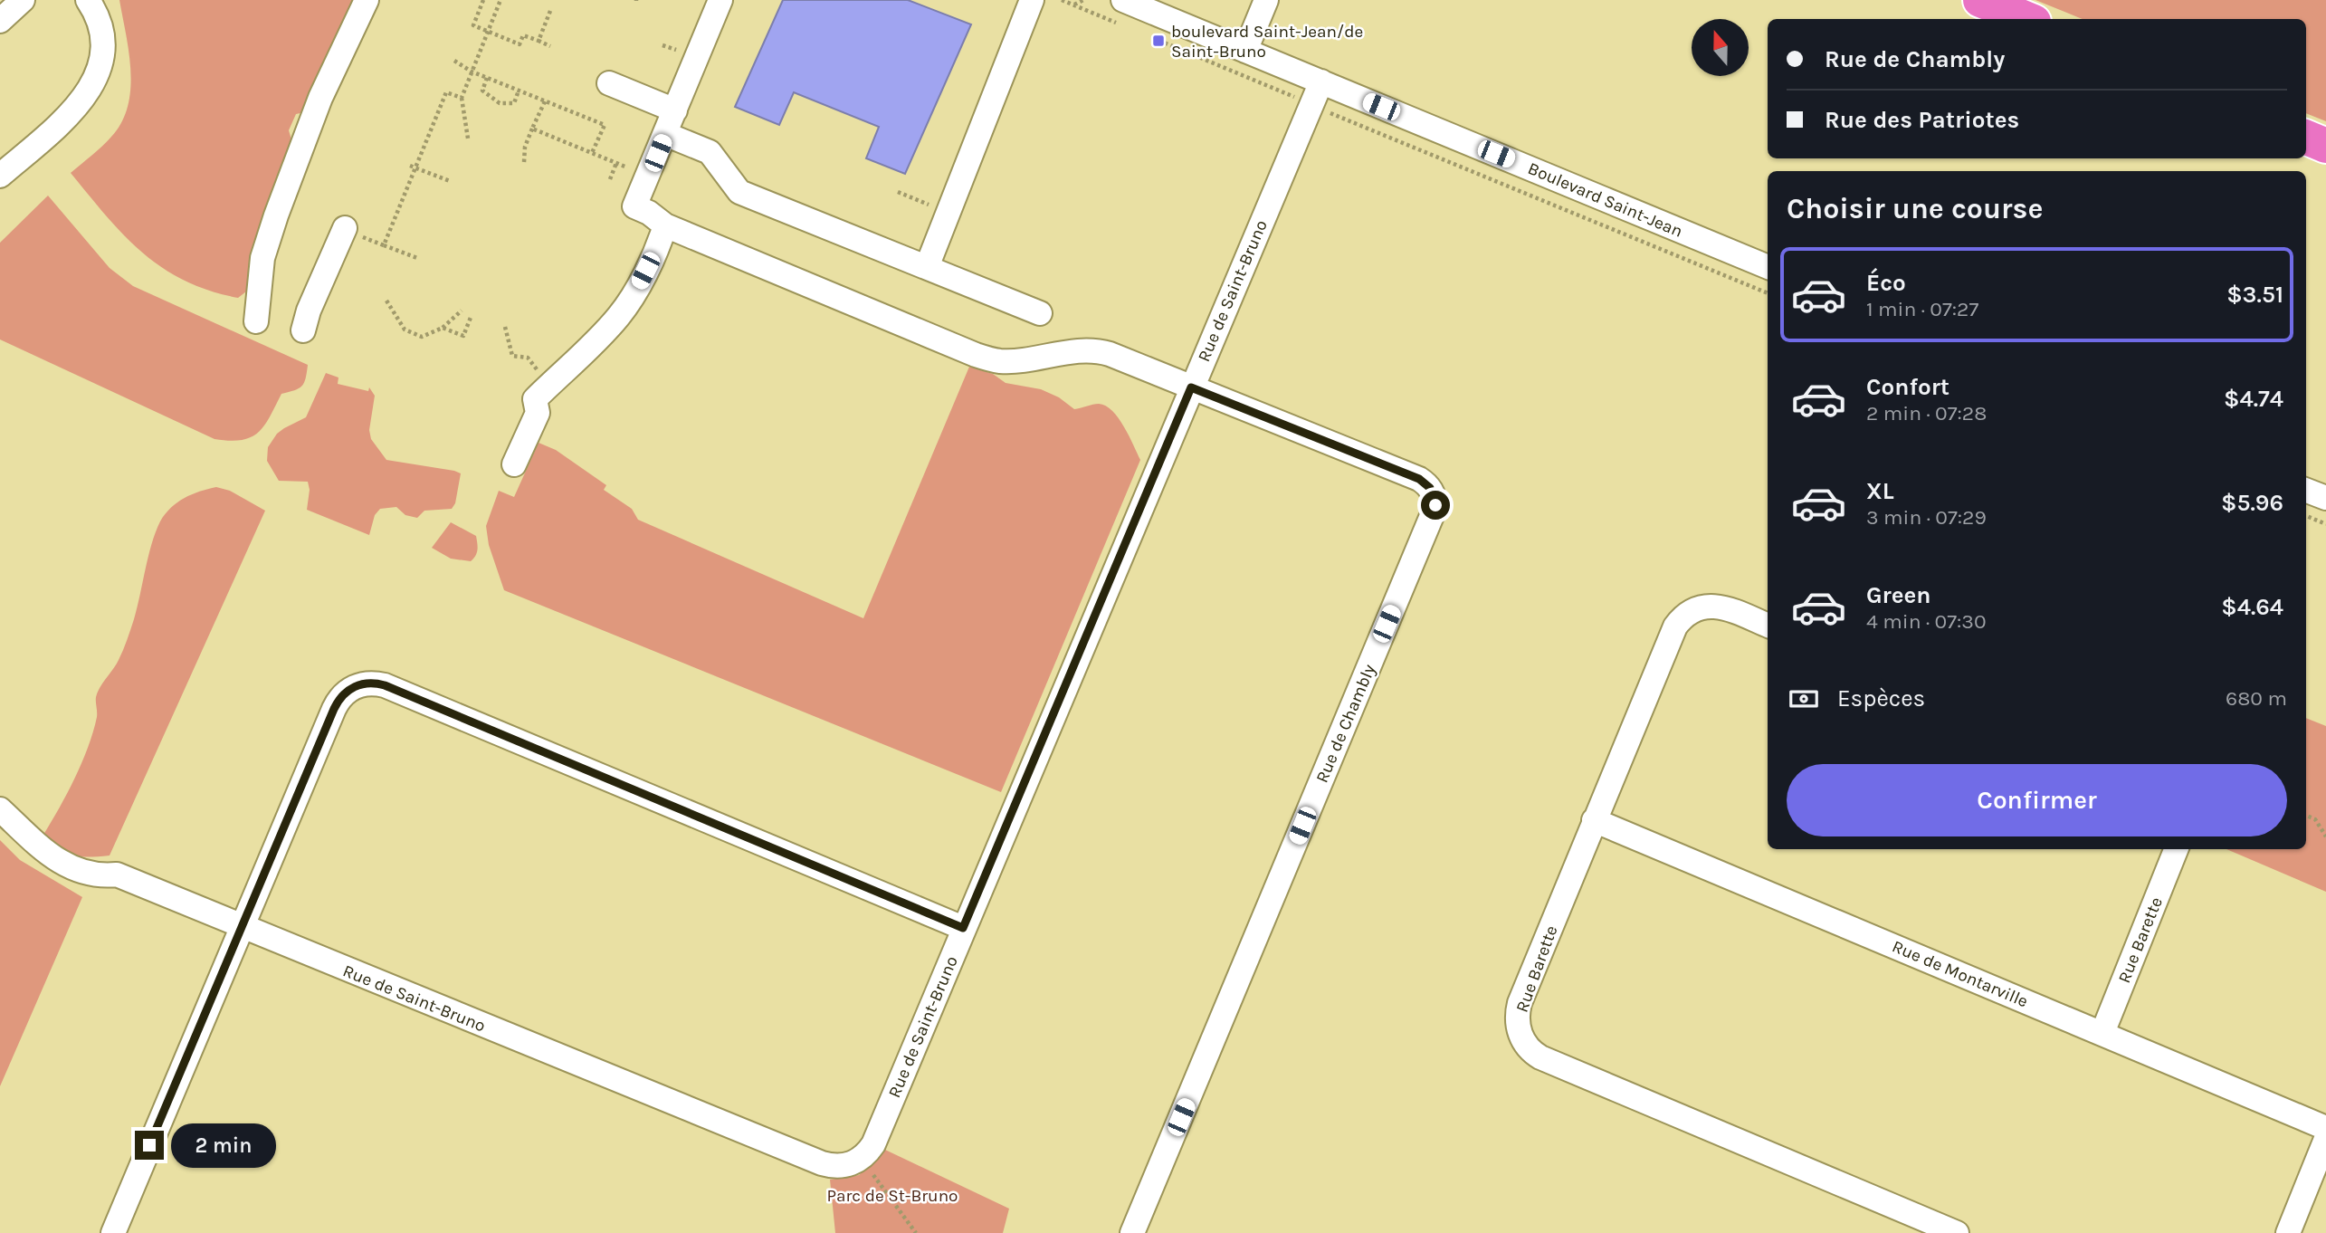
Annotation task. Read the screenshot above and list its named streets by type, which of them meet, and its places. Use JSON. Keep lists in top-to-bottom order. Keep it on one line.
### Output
{"streets":{"street":["Boulevard Saint-Jean","Rue de Saint-Bruno","Rue de Chambly","Rue Barette","Rue de Montarville"]},"crossings":[["Boulevard Saint-Jean","Rue de Saint-Bruno"],["Rue de Saint-Bruno","Rue de Chambly"],["Rue Barette","Rue de Montarville"]],"parks":["Parc de St-Bruno"],"places":{"transit":["boulevard Saint-Jean/de Saint-Bruno"]},"north":"top","page":{"banner":["Rue de Chambly","Rue des Patriotes"],"heading":"Choisir une course","list":[{"name":"Éco","note":"1 min · 07:27","value":"$3.51"},{"name":"Confort","note":"2 min · 07:28","value":"$4.74"},{"name":"XL","note":"3 min · 07:29","value":"$5.96"},{"name":"Green","note":"4 min · 07:30","value":"$4.64"}],"pay":["Espèces","680 m"],"buttons":"Confirmer","bubble":"2 min"}}
